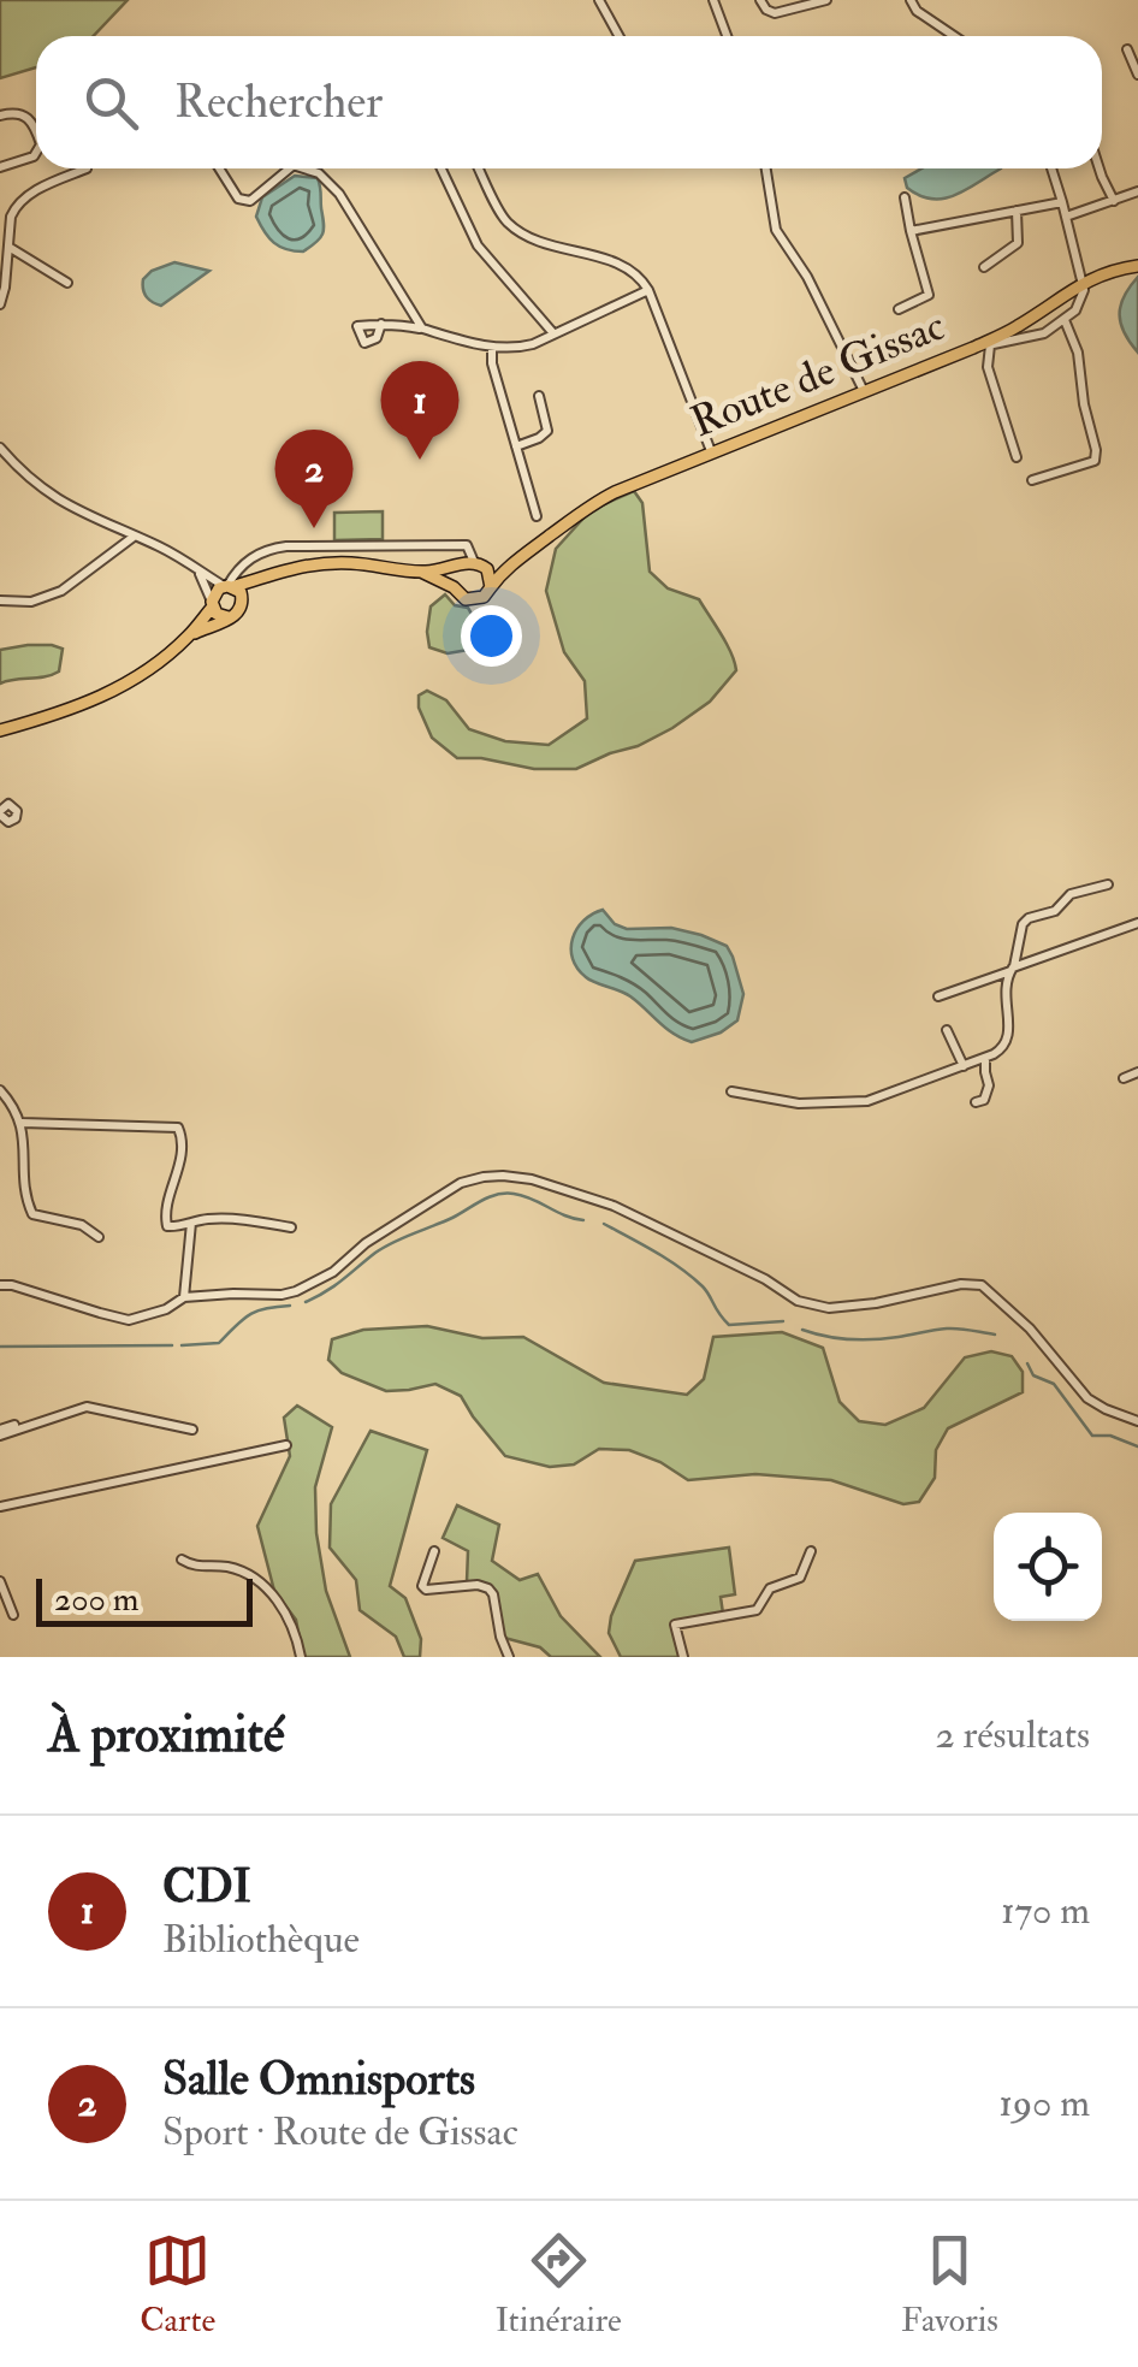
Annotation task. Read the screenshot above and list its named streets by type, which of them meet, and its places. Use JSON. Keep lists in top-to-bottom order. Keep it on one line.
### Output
{"streets":{"main road":["Route de Gissac"]},"scale_bar":"200 m","page":{"search":"Rechercher","pins":["1","2"],"scale":"200 m","heading":["À proximité","2 résultats"],"list":[{"mark":"1","name":"CDI","note":"Bibliothèque","value":"170 m"},{"mark":"2","name":"Salle Omnisports","note":"Sport · Route de Gissac","value":"190 m"}],"nav":["Carte","Itinéraire","Favoris"]}}
